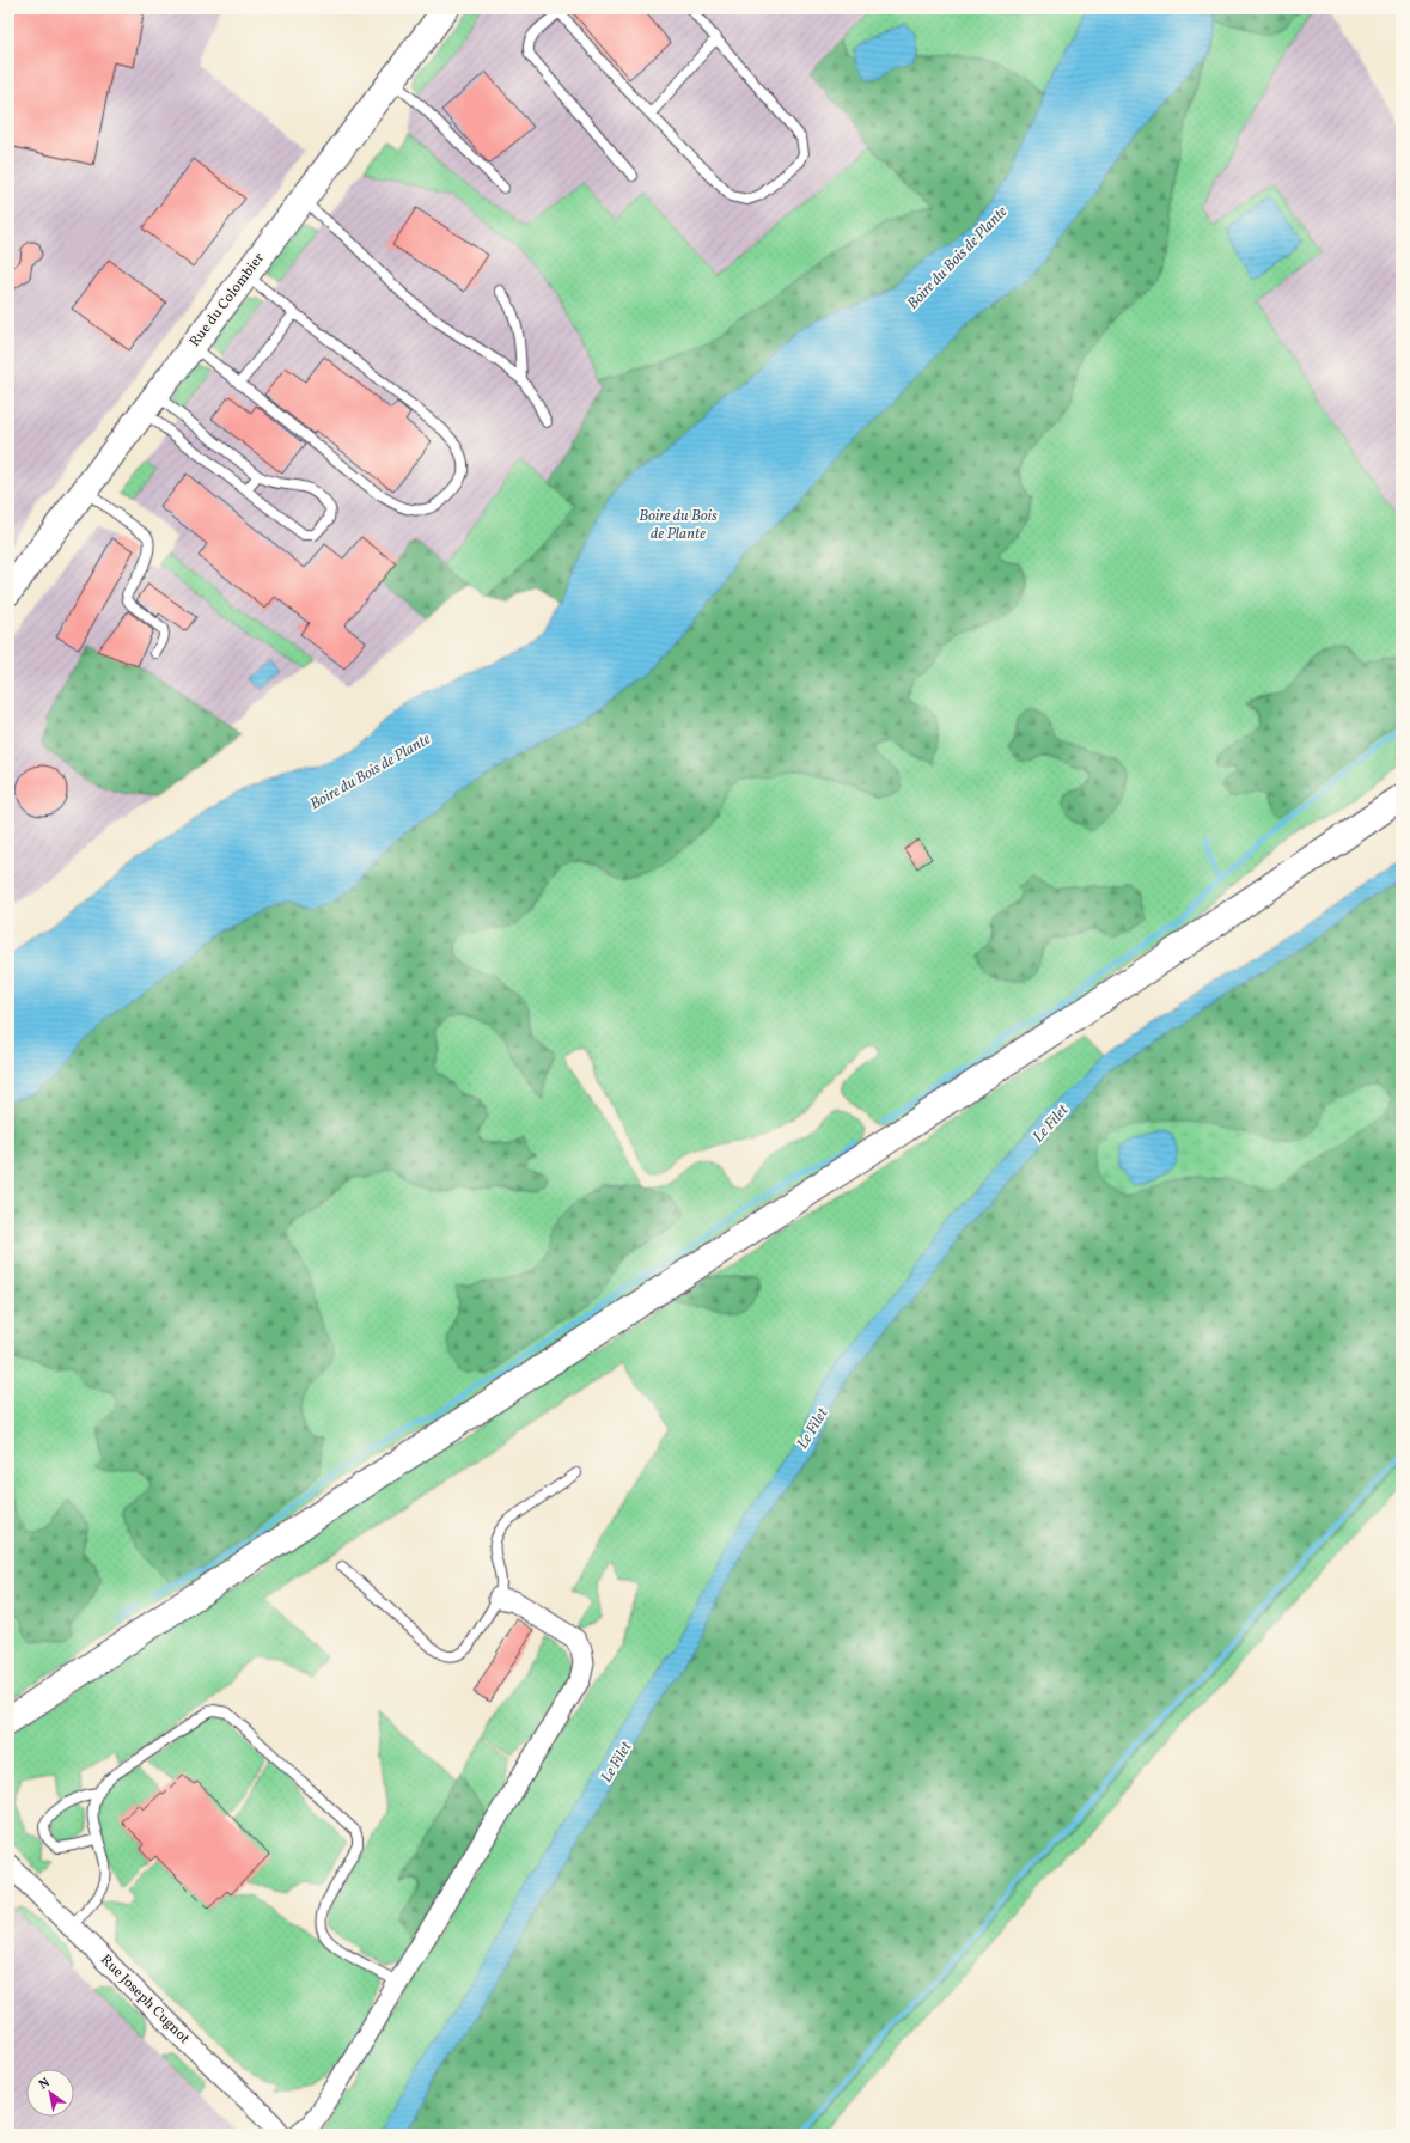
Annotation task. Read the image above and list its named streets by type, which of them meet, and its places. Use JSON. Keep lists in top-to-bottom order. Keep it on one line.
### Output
{"streets":{"main road":["Rue du Colombier"],"street":["Rue Joseph Cugnot"]},"water":["Boire du Bois de Plante","Le Filet"],"north":"top left"}
